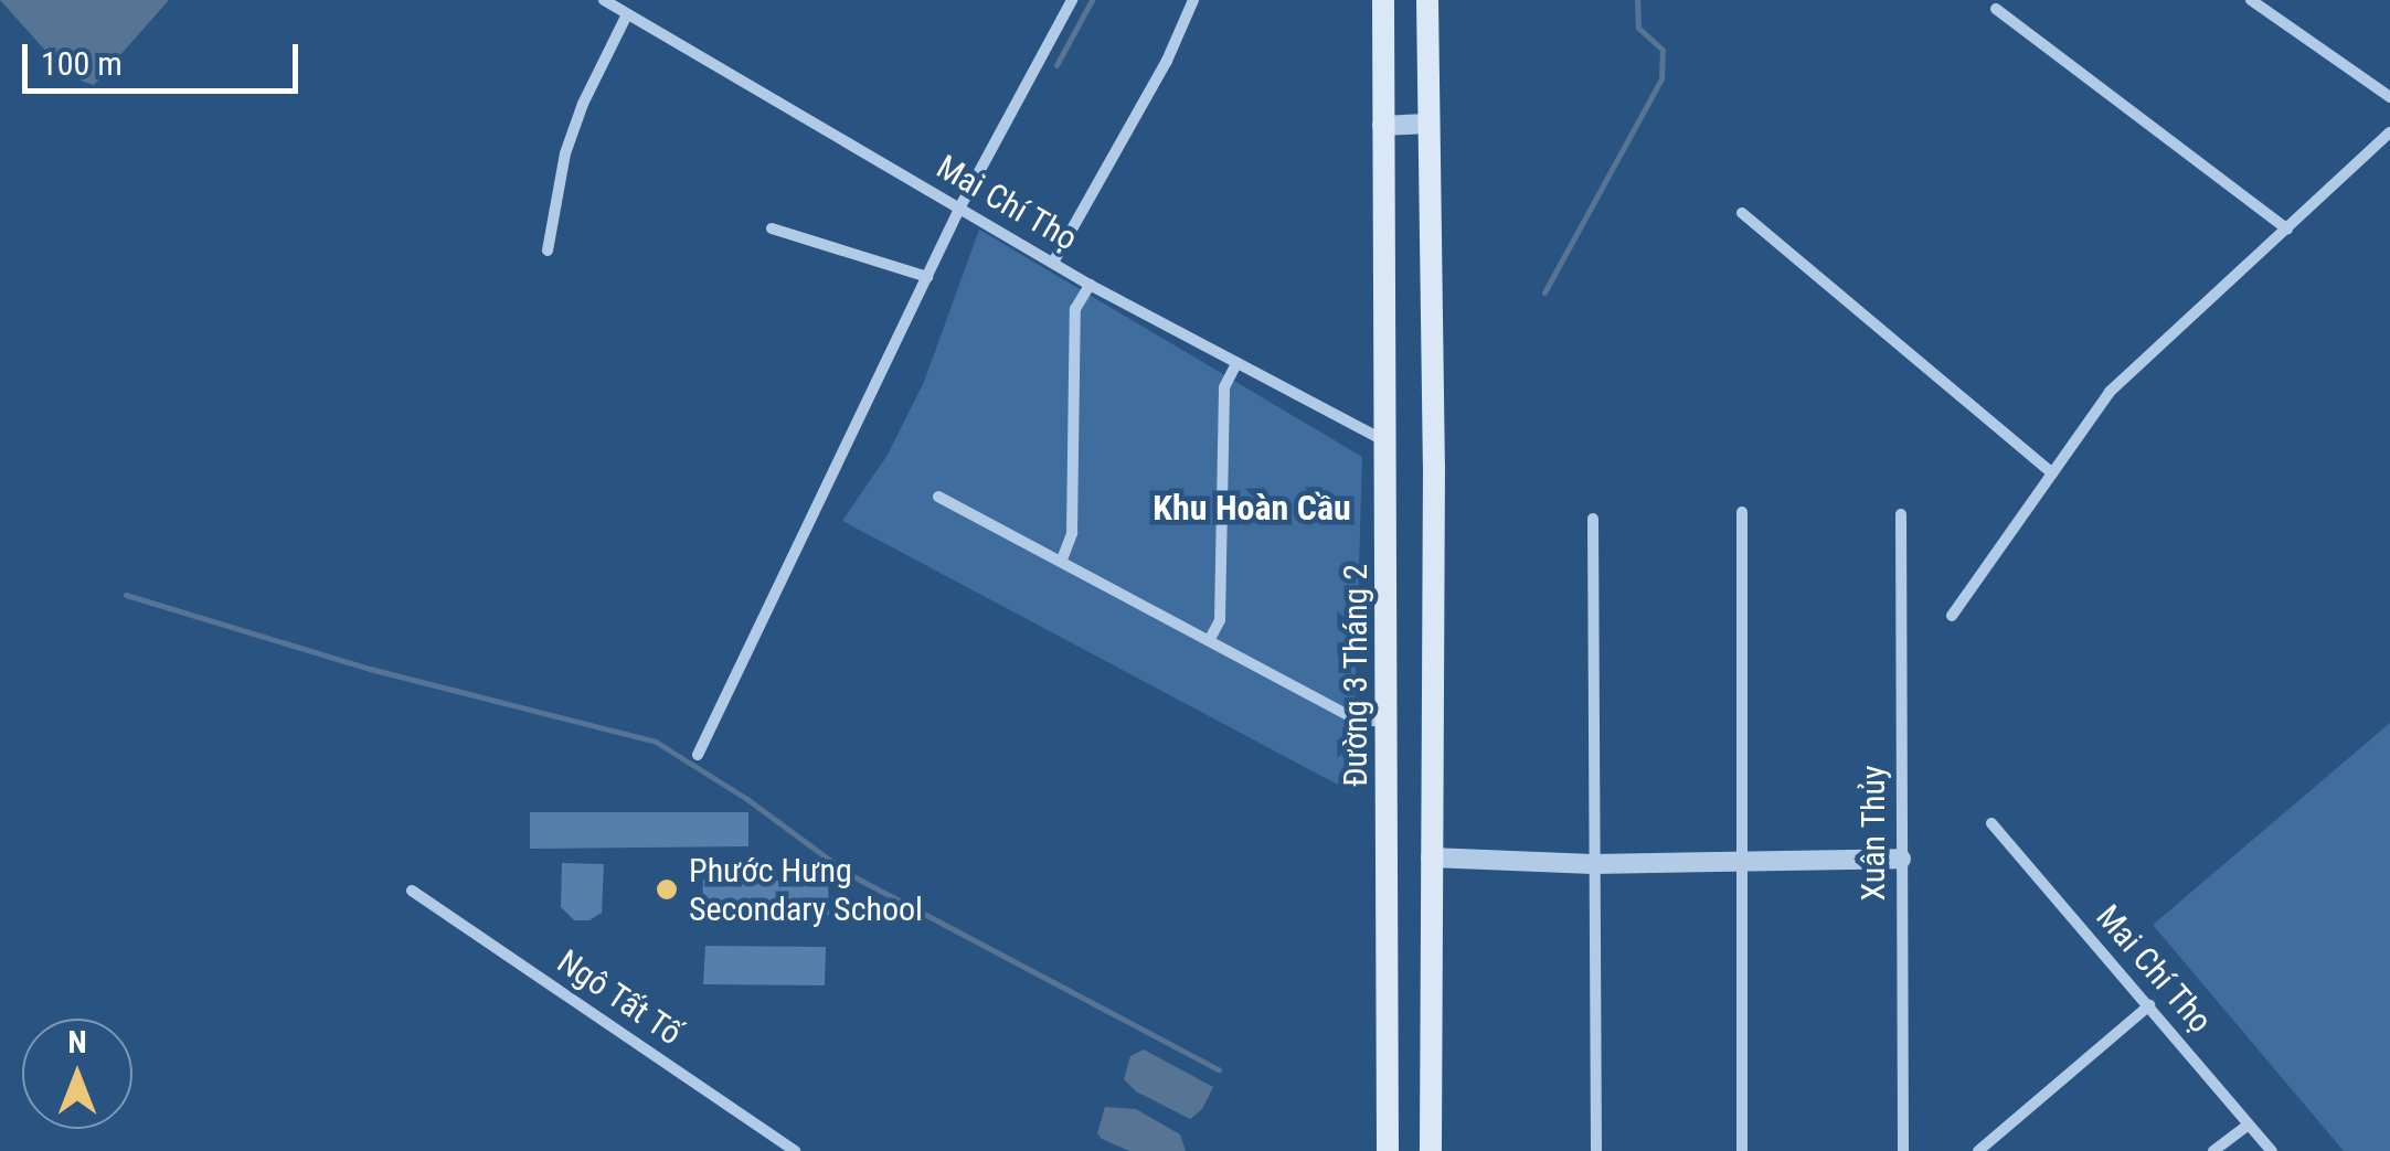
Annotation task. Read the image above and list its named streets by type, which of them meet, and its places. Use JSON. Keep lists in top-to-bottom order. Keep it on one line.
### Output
{"streets":{"main road":["Đường 3 Tháng 2"],"street":["Mai Chí Thọ","Xuân Thủy","Ngô Tất Tố"]},"crossings":[["Mai Chí Thọ","Đường 3 Tháng 2"]],"districts":["Khu Hoàn Cầu"],"places":["Phước Hưng Secondary School"],"scale_bar":"100 m","north":"top"}
